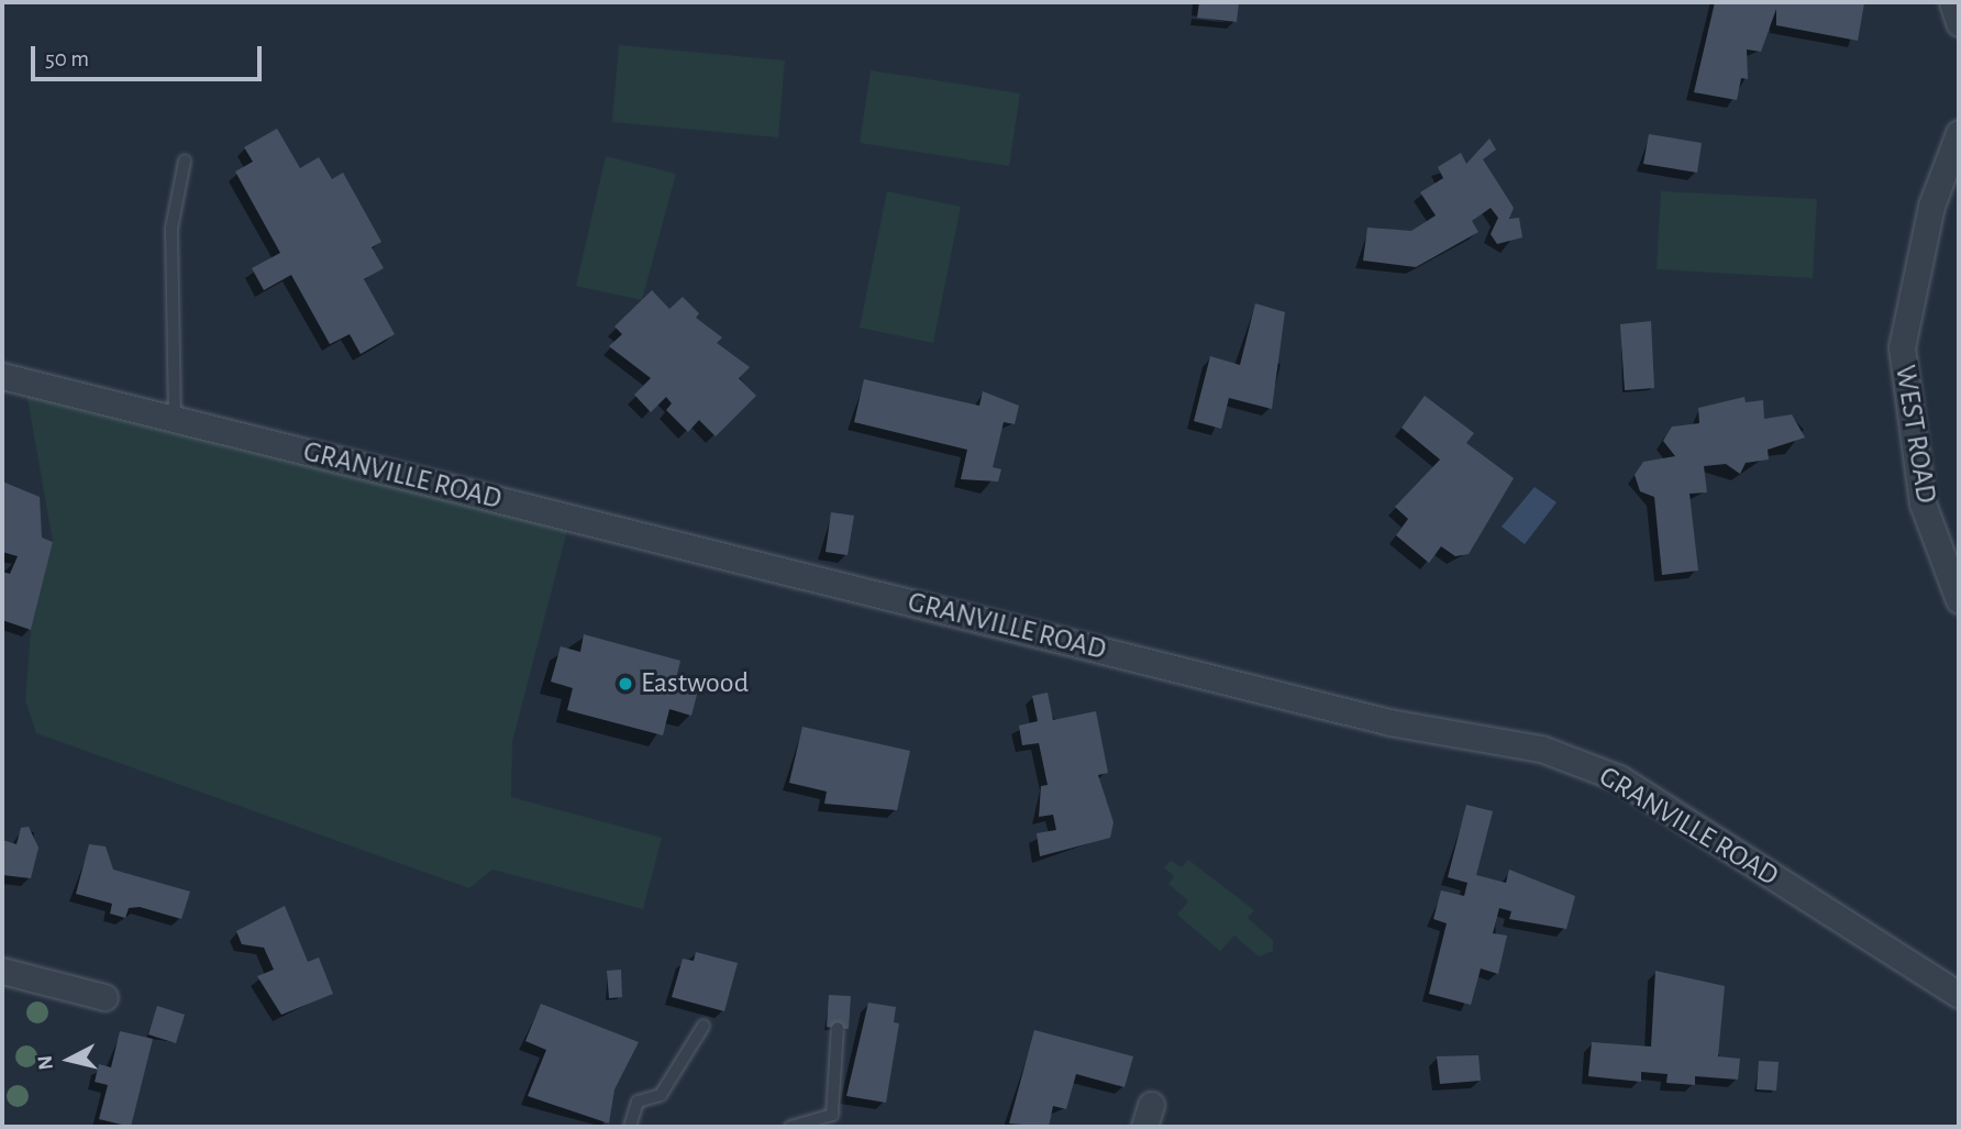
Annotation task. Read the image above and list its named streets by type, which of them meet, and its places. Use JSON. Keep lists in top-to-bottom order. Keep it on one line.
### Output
{"streets":{"street":["WEST ROAD","GRANVILLE ROAD"]},"places":["Eastwood"],"scale_bar":"50 m","north":"left"}
